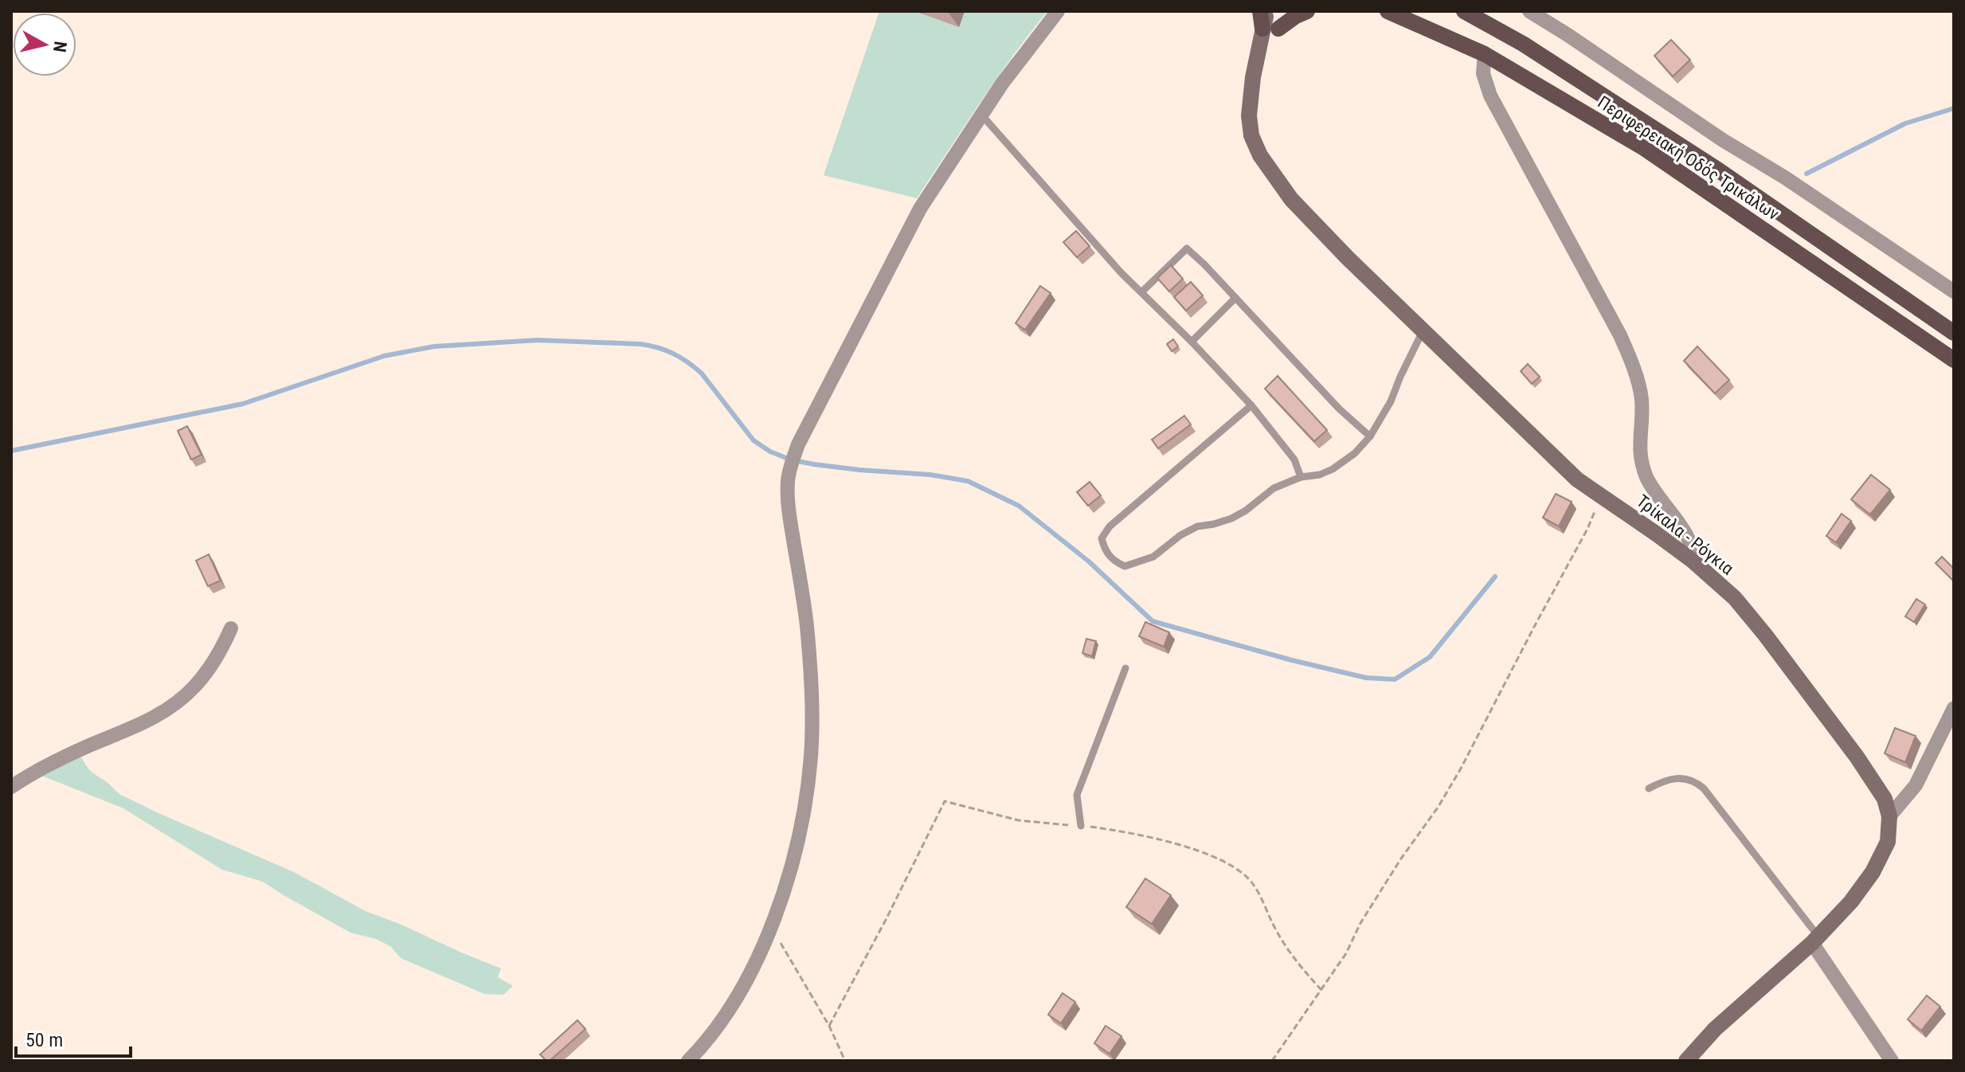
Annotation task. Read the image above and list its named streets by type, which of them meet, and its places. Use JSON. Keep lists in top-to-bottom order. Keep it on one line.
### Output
{"streets":{"main road":["Περιφερειακή Οδός Τρικάλων"],"street":["Τρίκαλα - Ρόγκια"]},"scale_bar":"50 m","north":"right"}
